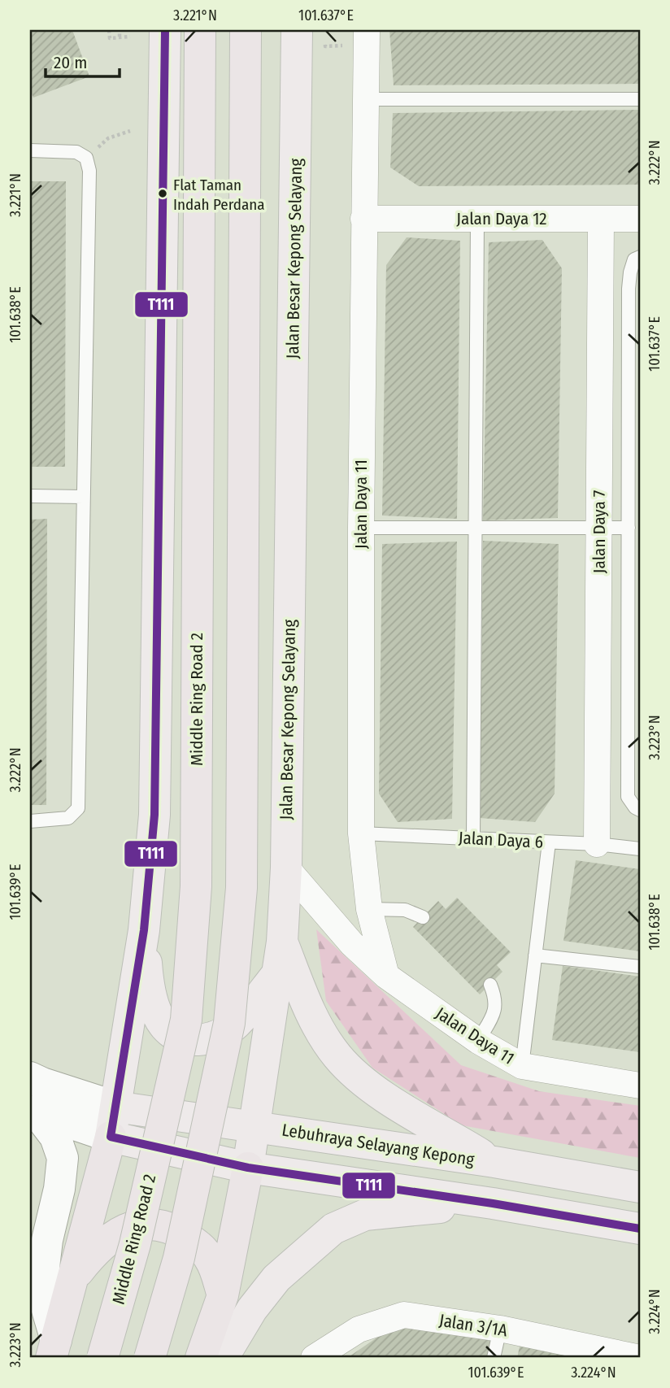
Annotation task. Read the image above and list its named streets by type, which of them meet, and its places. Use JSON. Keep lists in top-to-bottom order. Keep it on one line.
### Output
{"streets":{"highway":["Middle Ring Road 2"],"main road":["Jalan Besar Kepong Selayang","Lebuhraya Selayang Kepong"],"street":["Jalan Daya 12","Jalan Daya 11","Jalan Daya 7","Jalan 3/1A"],"lane":["Jalan Daya 6"]},"crossings":[["Jalan Daya 12","Jalan Daya 11"],["Jalan Daya 12","Jalan Daya 7"],["Jalan Besar Kepong Selayang","Jalan Daya 11"],["Jalan Besar Kepong Selayang","Lebuhraya Selayang Kepong"],["Jalan Daya 11","Jalan Daya 6"],["Jalan Daya 7","Jalan Daya 6"]],"places":["Flat Taman Indah Perdana"],"lines":["transit line T111"],"scale_bar":"20 m","coordinates":["3.221°N","101.637°E","3.222°N","101.638°E","3.223°N","101.639°E","3.224°N"]}
